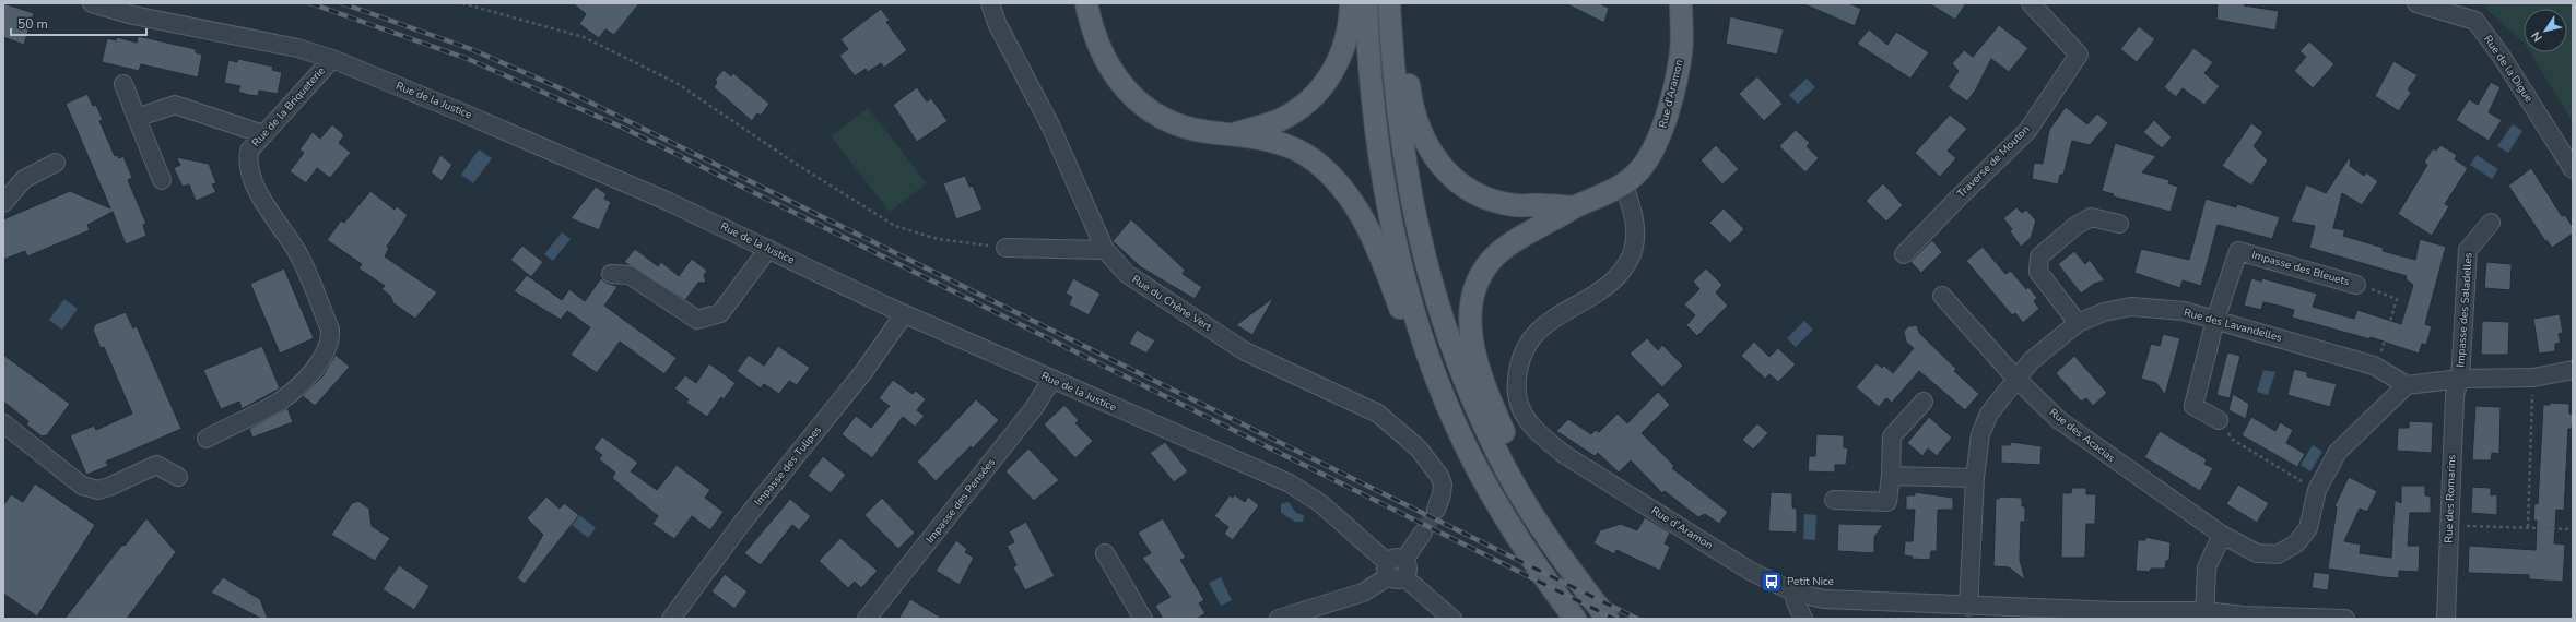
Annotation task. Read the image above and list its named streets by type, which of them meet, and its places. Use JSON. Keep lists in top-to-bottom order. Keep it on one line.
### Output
{"streets":{"main road":["Rue d'Aramon"],"street":["Rue de la Digue","Rue de la Justice","Rue de la Briqueterie","Traverse de Mouton","Impasse des Bleuets","Rue du Chêne Vert","Impasse des Saladelles","Rue des Lavandelles","Rue des Acacias","Impasse des Tulipes","Rue des Romarins","Impasse des Pensées"]},"crossings":[["Rue d'Aramon","Rue des Lavandelles"],["Rue de la Justice","Rue de la Briqueterie"],["Rue de la Justice","Impasse des Tulipes"],["Rue de la Justice","Impasse des Pensées"],["Impasse des Bleuets","Rue des Lavandelles"],["Impasse des Saladelles","Rue des Romarins"],["Rue des Lavandelles","Rue des Acacias"]],"places":{"bus stop":["Petit Nice"]},"scale_bar":"50 m","north":"bottom left"}
